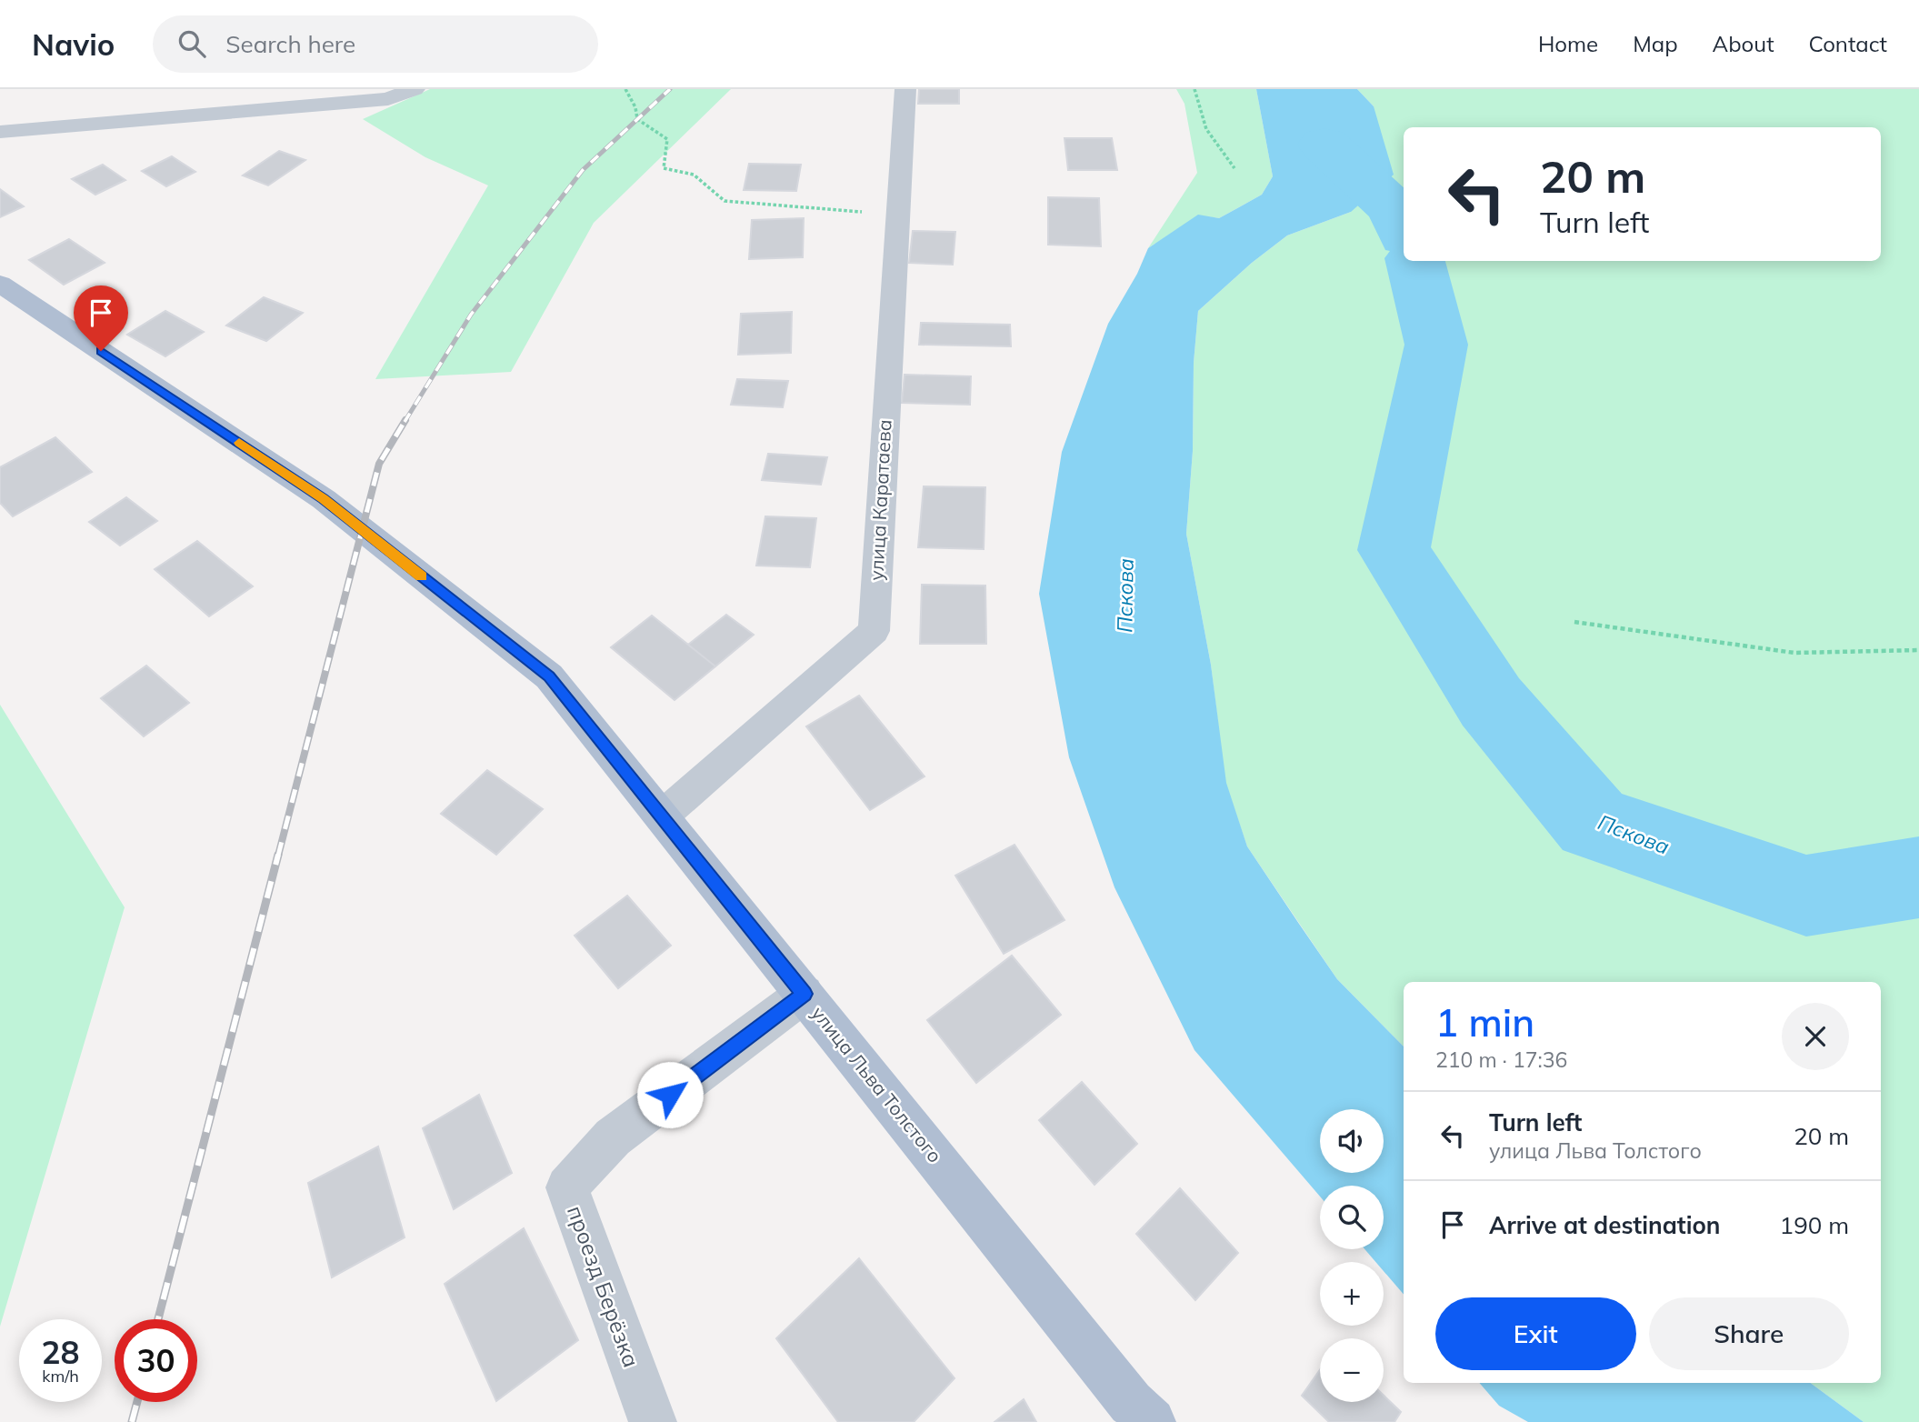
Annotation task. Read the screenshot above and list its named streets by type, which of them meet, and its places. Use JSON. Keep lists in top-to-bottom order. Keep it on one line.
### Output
{"streets":{"main road":["улица Льва Толстого"],"street":["улица Каратаева","проезд Берёзка"]},"crossings":[["улица Каратаева","улица Льва Толстого"],["улица Льва Толстого","проезд Берёзка"]],"water":["Пскова"],"page":{"header":"Navio","search":"Search here","nav":["Home","Map","About","Contact"],"turn":["20 m","Turn left"],"heading":["1 min","210 m · 17:36"],"list":[{"name":"Turn left","note":"улица Льва Толстого","value":"20 m"},{"name":"Arrive at destination","value":"190 m"}],"map_buttons":["+","−"],"buttons":["Exit","Share"],"speed":"28 km/h","limit":"30"}}
